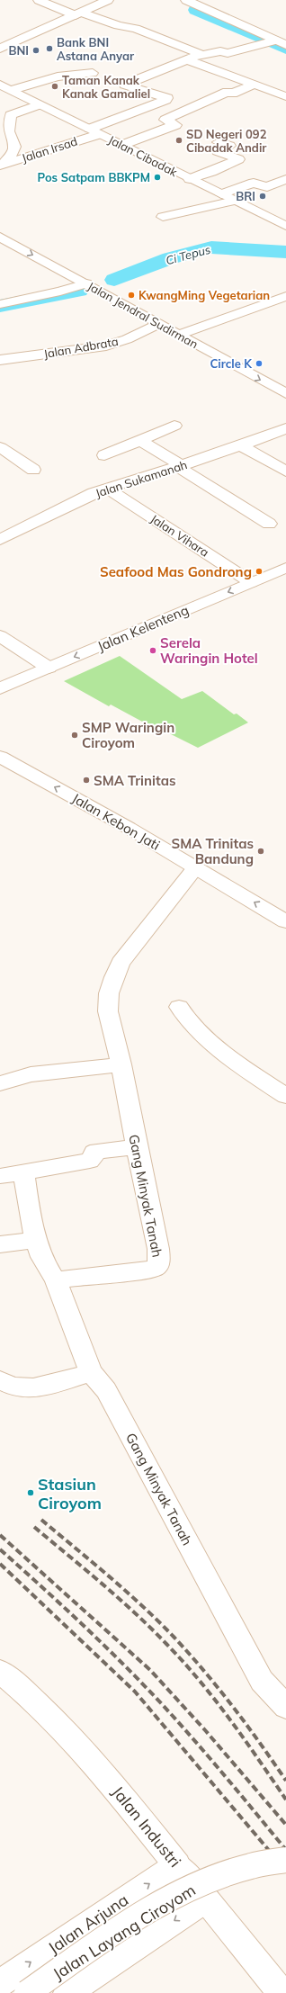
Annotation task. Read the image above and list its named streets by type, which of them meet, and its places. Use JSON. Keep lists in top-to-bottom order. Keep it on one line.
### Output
{"streets":{"street":["Jalan Irsad","Jalan Cibadak","Jalan Jendral Sudirman","Jalan Adbrata","Jalan Sukamanah","Jalan Vihara","Jalan Kelenteng","Jalan Kebon Jati","Gang Minyak Tanah","Jalan Industri","Jalan Arjuna","Jalan Layang Ciroyom"]},"crossings":[["Jalan Irsad","Jalan Cibadak"],["Jalan Jendral Sudirman","Jalan Adbrata"],["Jalan Sukamanah","Jalan Vihara"],["Jalan Vihara","Jalan Kelenteng"],["Jalan Kebon Jati","Gang Minyak Tanah"],["Jalan Industri","Jalan Arjuna"]],"one_way":["Jalan Kebon Jati"],"water":["Ci Tepus"],"places":["Bank BNI Astana Anyar","BNI","Taman Kanak Kanak Gamaliel","SD Negeri 092 Cibadak Andir","Pos Satpam BBKPM","BRI","KwangMing Vegetarian","Circle K","Seafood Mas Gondrong","Serela Waringin Hotel","SMP Waringin Ciroyom","SMA Trinitas","SMA Trinitas Bandung","Stasiun Ciroyom"]}
